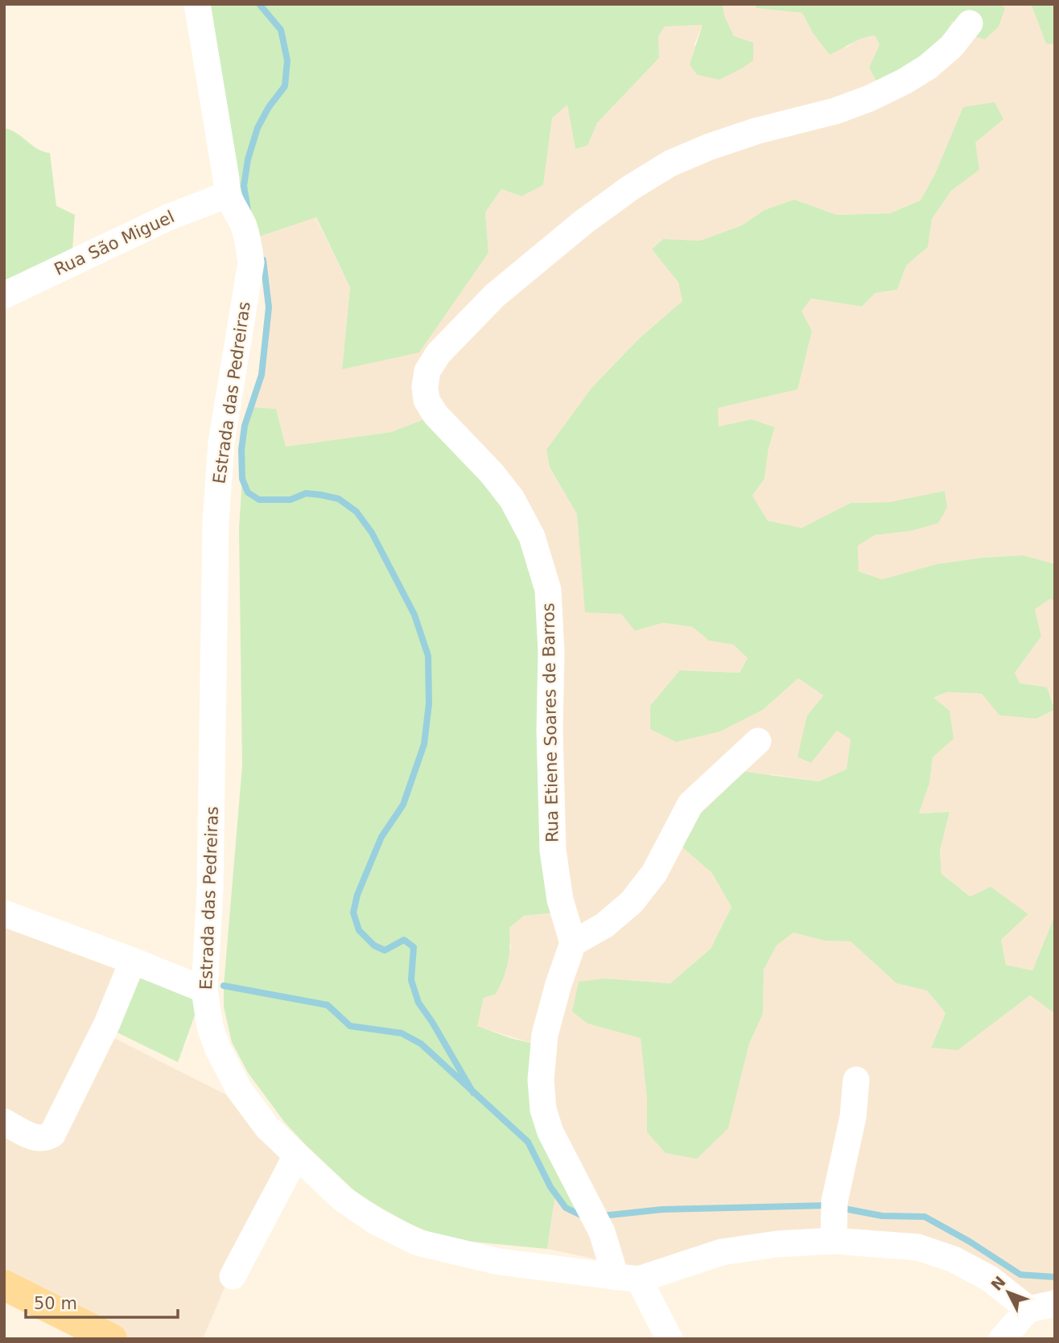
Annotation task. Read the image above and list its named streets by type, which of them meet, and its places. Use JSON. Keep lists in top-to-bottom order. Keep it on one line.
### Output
{"streets":{"street":["Rua São Miguel","Estrada das Pedreiras","Rua Etiene Soares de Barros"]},"crossings":[["Rua São Miguel","Estrada das Pedreiras"]],"scale_bar":"50 m","north":"top left"}
